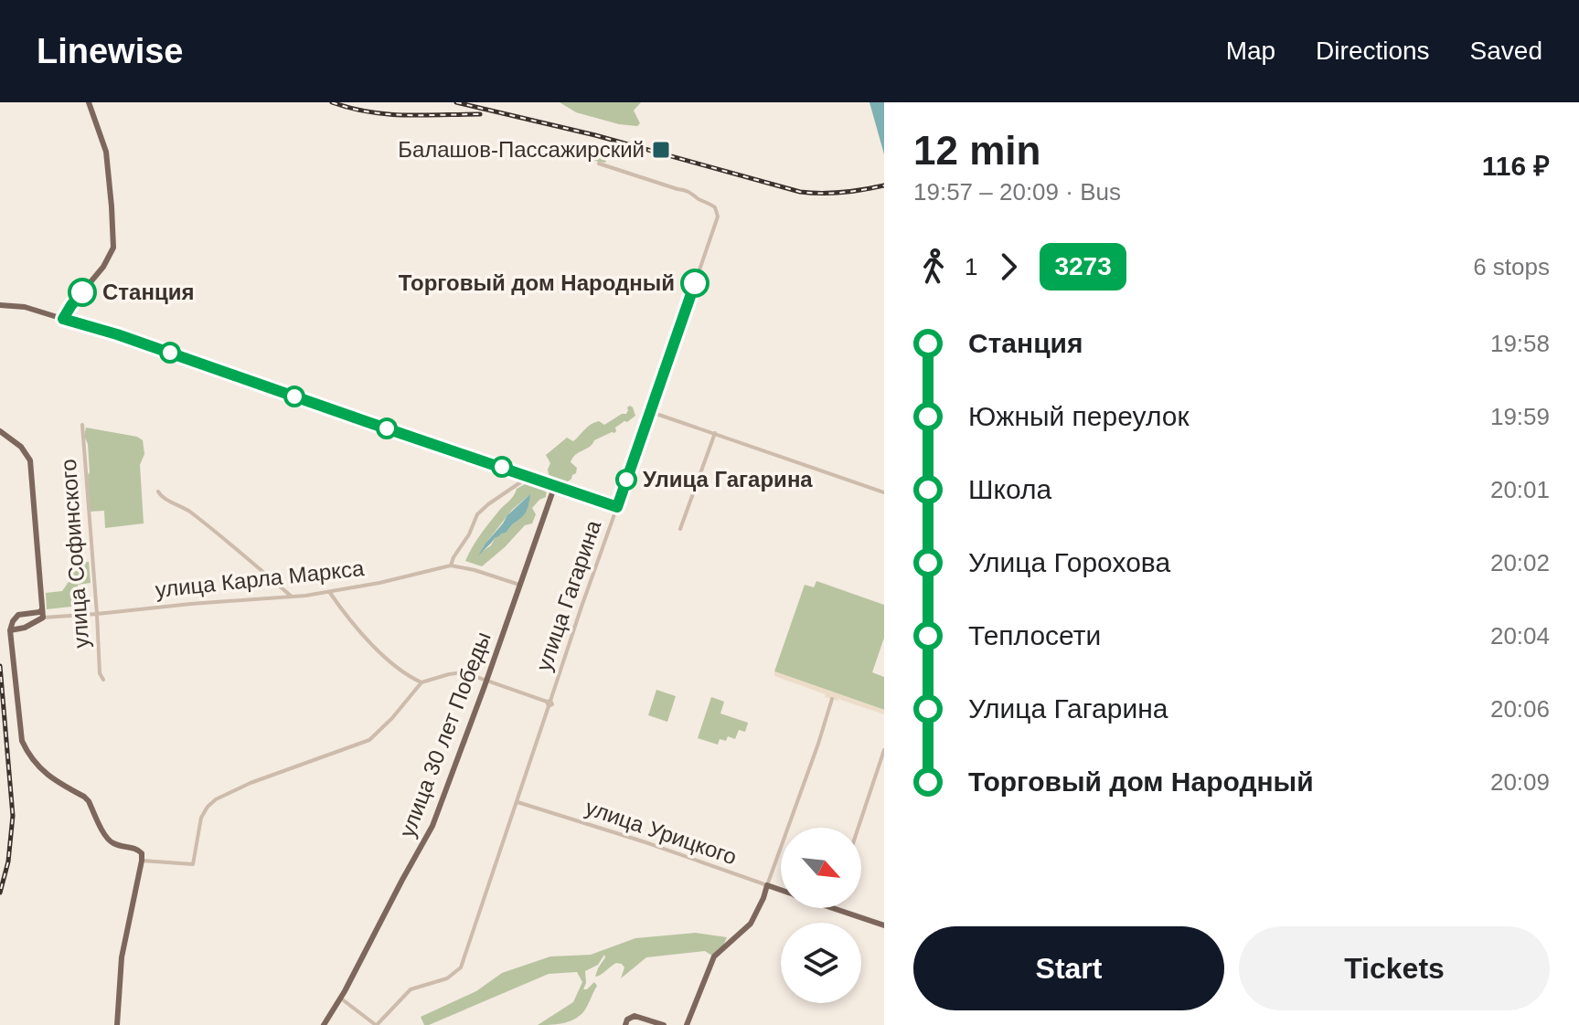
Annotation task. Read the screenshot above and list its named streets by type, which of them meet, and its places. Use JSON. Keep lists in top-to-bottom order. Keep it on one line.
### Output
{"streets":{"main road":["улица 30 лет Победы","улица Урицкого"],"street":["улица Софинского","улица Карла Маркса","улица Гагарина"]},"crossings":[["улица Софинского","улица Карла Маркса"],["улица Карла Маркса","улица 30 лет Победы"],["улица Гагарина","улица Урицкого"]],"places":{"transit":["Балашов-Пассажирский"],"other":["Торговый дом Народный","Станция","Улица Гагарина"]},"lines":["bus line 3273"],"north":"bottom right","page":{"header":"Linewise","nav":["Map","Directions","Saved"],"heading":["12 min","19:57 – 20:09 · Bus","116 ₽"],"legs":["1","3273","6 stops"],"list":[{"name":"Станция","value":"19:58"},{"name":"Южный переулок","value":"19:59"},{"name":"Школа","value":"20:01"},{"name":"Улица Горохова","value":"20:02"},{"name":"Теплосети","value":"20:04"},{"name":"Улица Гагарина","value":"20:06"},{"name":"Торговый дом Народный","value":"20:09"}],"buttons":["Start","Tickets"]}}
